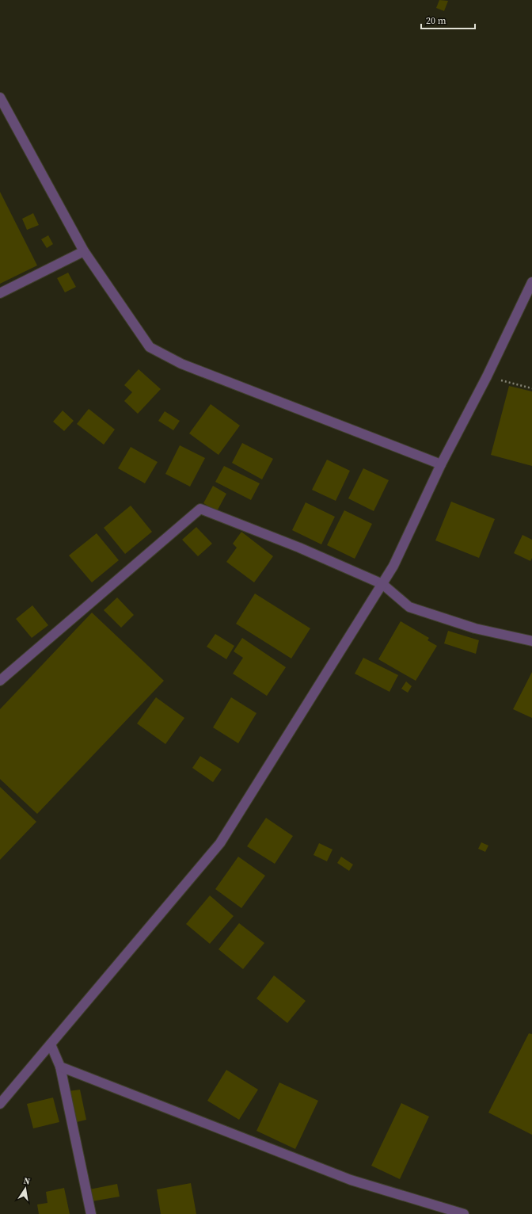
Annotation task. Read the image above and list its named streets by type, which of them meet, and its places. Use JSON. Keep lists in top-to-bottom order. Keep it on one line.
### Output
{"scale_bar":"20 m","north":"top"}
